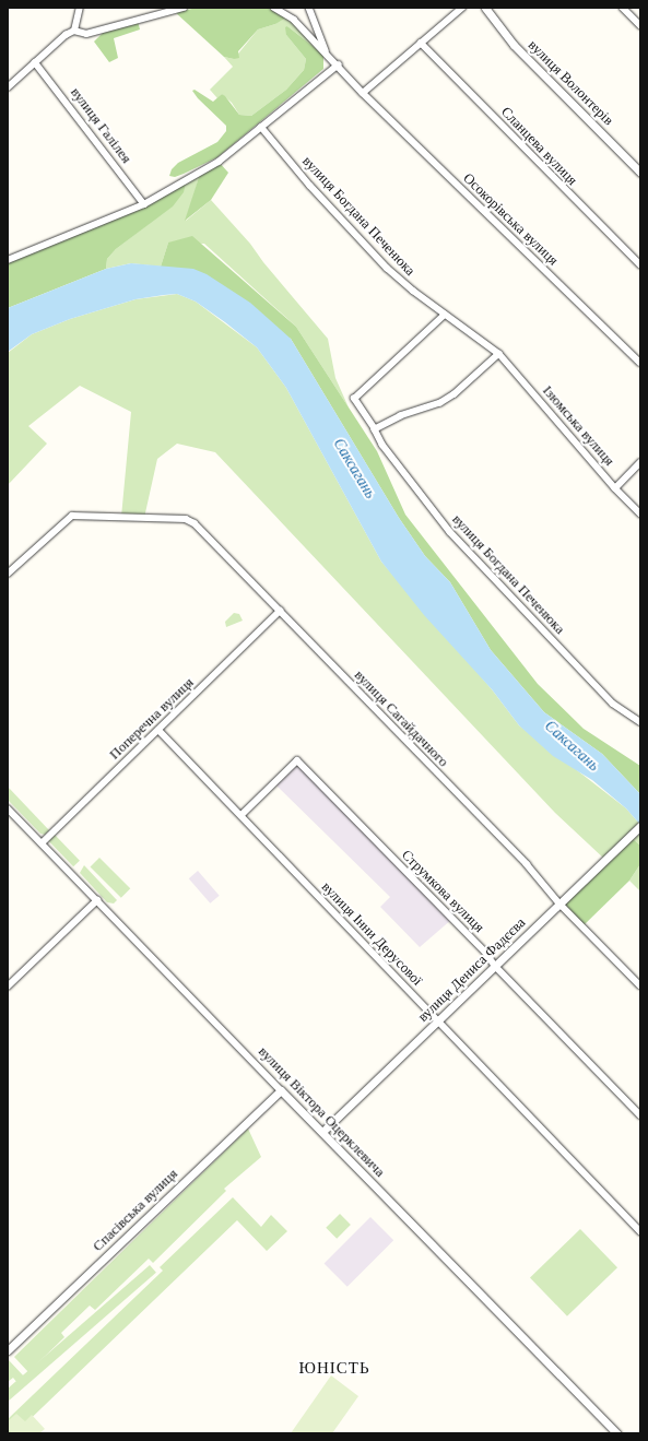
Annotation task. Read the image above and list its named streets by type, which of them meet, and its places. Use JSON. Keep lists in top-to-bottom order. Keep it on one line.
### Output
{"streets":{"street":["вулиця Волонтерів","вулиця Галілея","Сланцева вулиця","вулиця Богдана Печенюка","Осокорівська вулиця","Ізюмська вулиця","Поперечна вулиця","вулиця Сагайдачного","Струмкова вулиця","вулиця Інни Дерусової","вулиця Дениса Фадєєва","вулиця Віктора Оцерклевича","Спасівська вулиця"]},"crossings":[["вулиця Богдана Печенюка","Ізюмська вулиця"],["Поперечна вулиця","вулиця Сагайдачного"],["Поперечна вулиця","вулиця Інни Дерусової"],["Поперечна вулиця","вулиця Віктора Оцерклевича"],["вулиця Сагайдачного","вулиця Дениса Фадєєва"],["Струмкова вулиця","вулиця Інни Дерусової"],["Струмкова вулиця","вулиця Дениса Фадєєва"],["вулиця Інни Дерусової","вулиця Дениса Фадєєва"],["вулиця Дениса Фадєєва","вулиця Віктора Оцерклевича"],["вулиця Віктора Оцерклевича","Спасівська вулиця"]],"districts":["ЮНІСТЬ"],"water":["Саксагань"]}
